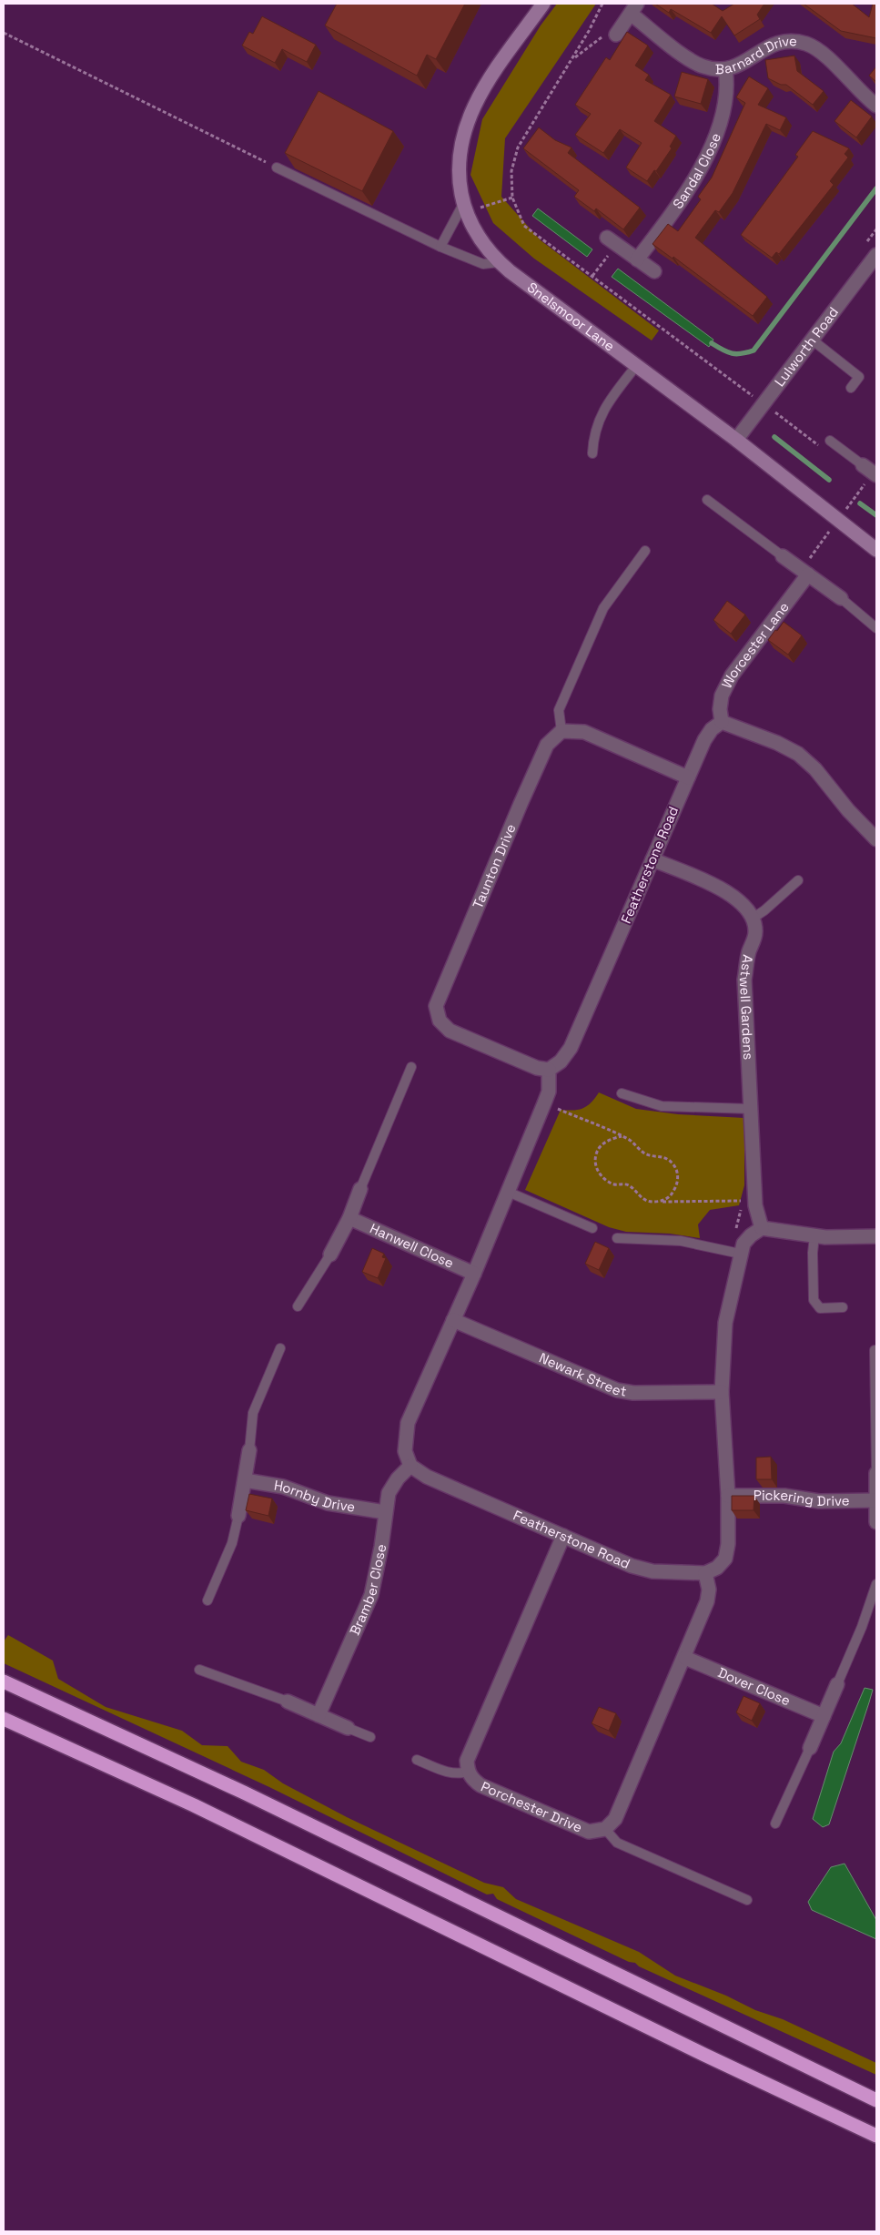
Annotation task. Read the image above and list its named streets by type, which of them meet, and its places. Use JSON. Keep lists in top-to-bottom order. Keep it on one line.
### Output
{"streets":{"street":["Barnard Drive","Sandal Close","Snelsmoor Lane","Lulworth Road","Worcester Lane","Featherstone Road","Taunton Drive","Astwell Gardens","Hanwell Close","Newark Street","Hornby Drive","Pickering Drive","Bramber Close","Dover Close","Porchester Drive"]},"crossings":[["Barnard Drive","Sandal Close"],["Snelsmoor Lane","Lulworth Road"],["Worcester Lane","Featherstone Road"],["Featherstone Road","Taunton Drive"],["Featherstone Road","Bramber Close"],["Featherstone Road","Porchester Drive"],["Hornby Drive","Bramber Close"]]}
